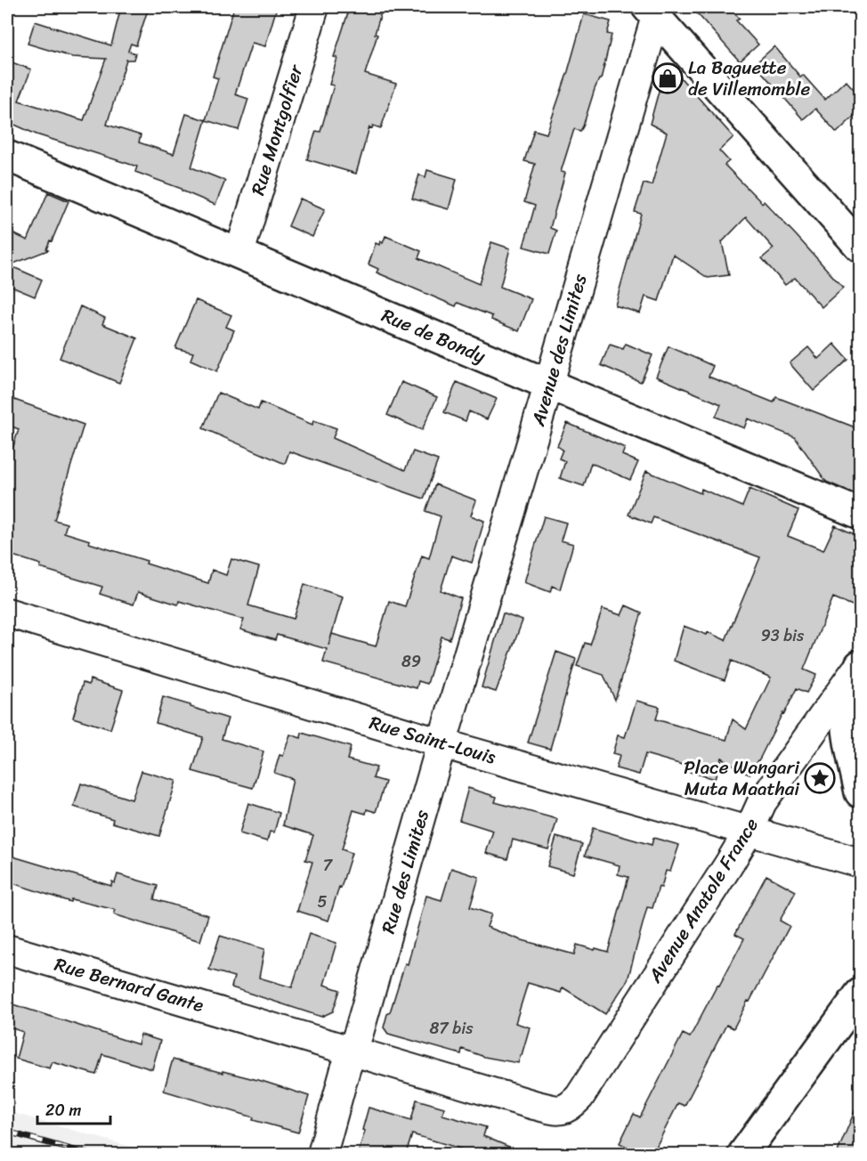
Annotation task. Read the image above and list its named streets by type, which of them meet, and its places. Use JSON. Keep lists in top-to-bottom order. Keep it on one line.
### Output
{"streets":{"street":["Rue Montgolfier","Rue de Bondy","Avenue des Limites","Rue Saint-Louis","Rue des Limites","Avenue Anatole France","Rue Bernard Gante"]},"crossings":[["Rue Montgolfier","Rue de Bondy"],["Rue de Bondy","Avenue des Limites"],["Avenue des Limites","Rue des Limites"],["Rue Saint-Louis","Rue des Limites"],["Rue Saint-Louis","Avenue Anatole France"],["Rue des Limites","Rue Bernard Gante"],["Avenue Anatole France","Rue Bernard Gante"]],"places":{"shop":["La Baguette de Villemomble"],"place":["Place Wangari Muta Maathai"]},"house_numbers":["93 bis","89","7","5","87 bis"],"scale_bar":"20 m"}
